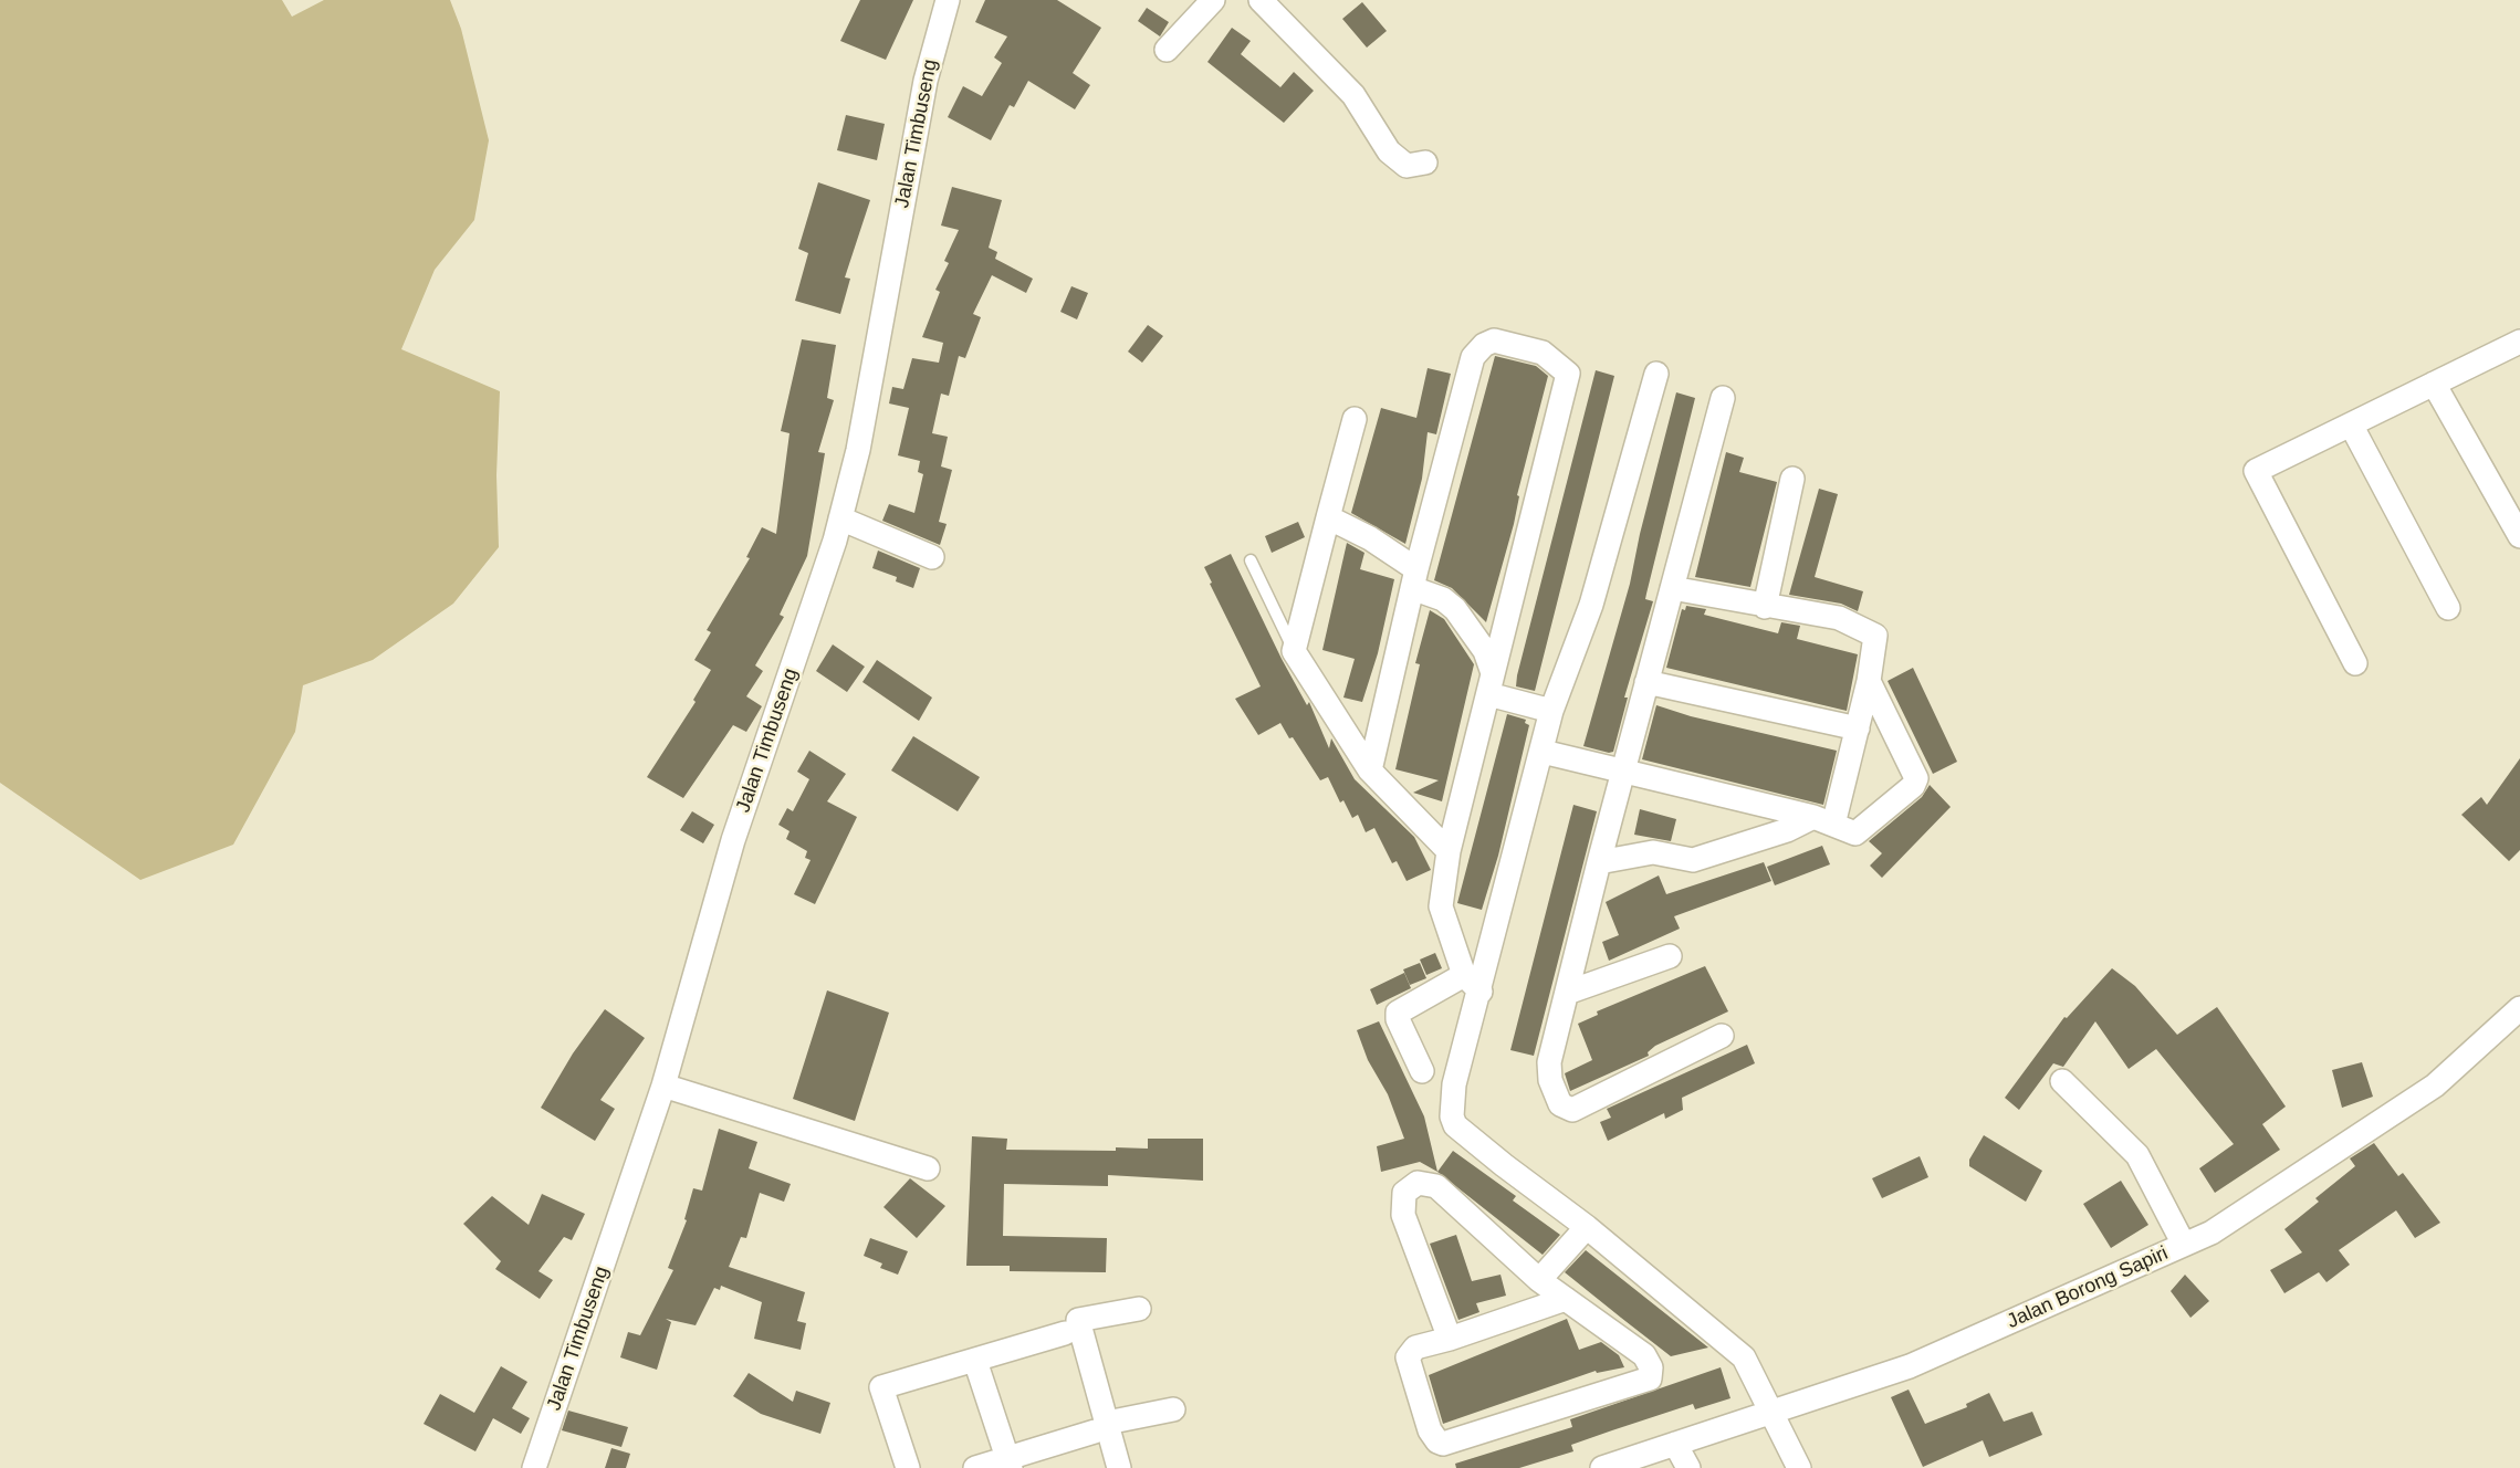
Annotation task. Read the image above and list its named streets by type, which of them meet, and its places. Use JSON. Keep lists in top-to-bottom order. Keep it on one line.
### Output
{"streets":{"street":["Jalan Timbuseng","Jalan Borong Sapiri"]}}
